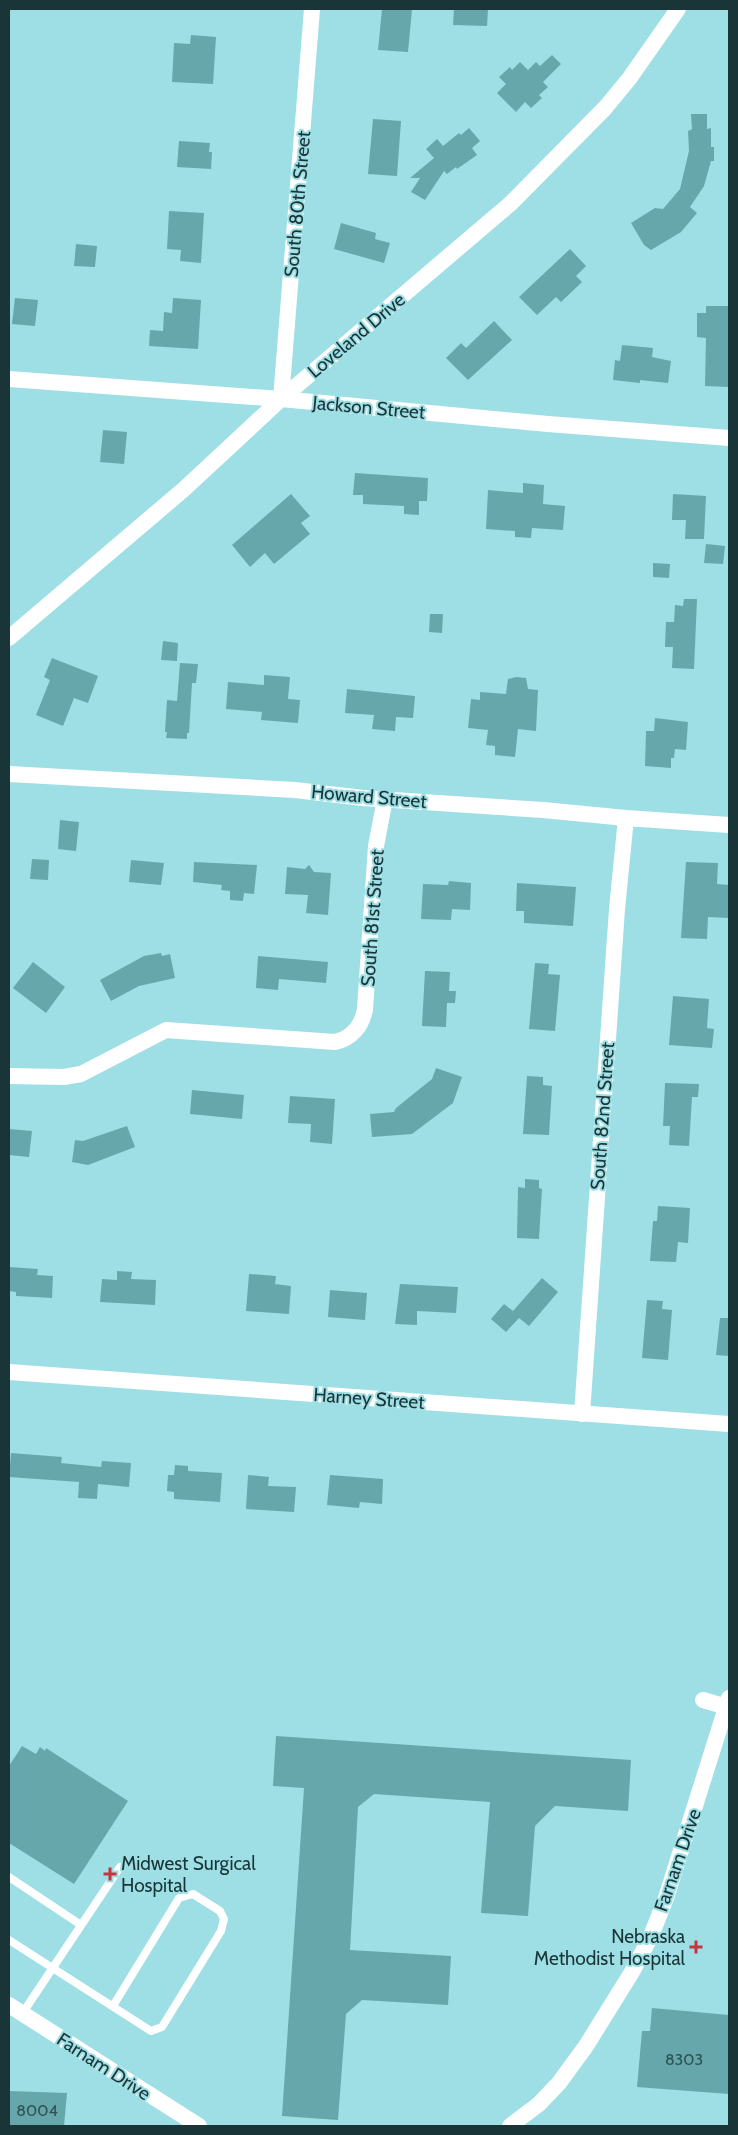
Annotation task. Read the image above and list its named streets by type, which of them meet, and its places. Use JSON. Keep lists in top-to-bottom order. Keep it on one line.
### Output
{"streets":{"street":["South 80th Street","Loveland Drive","Jackson Street","Howard Street","South 81st Street","South 82nd Street","Harney Street","Farnam Drive"]},"crossings":[["South 80th Street","Loveland Drive"],["South 80th Street","Jackson Street"],["Loveland Drive","Jackson Street"],["Howard Street","South 81st Street"],["Howard Street","South 82nd Street"],["South 82nd Street","Harney Street"]],"places":{"health":["Midwest Surgical Hospital","Nebraska Methodist Hospital"]},"house_numbers":["8303","8004"]}
